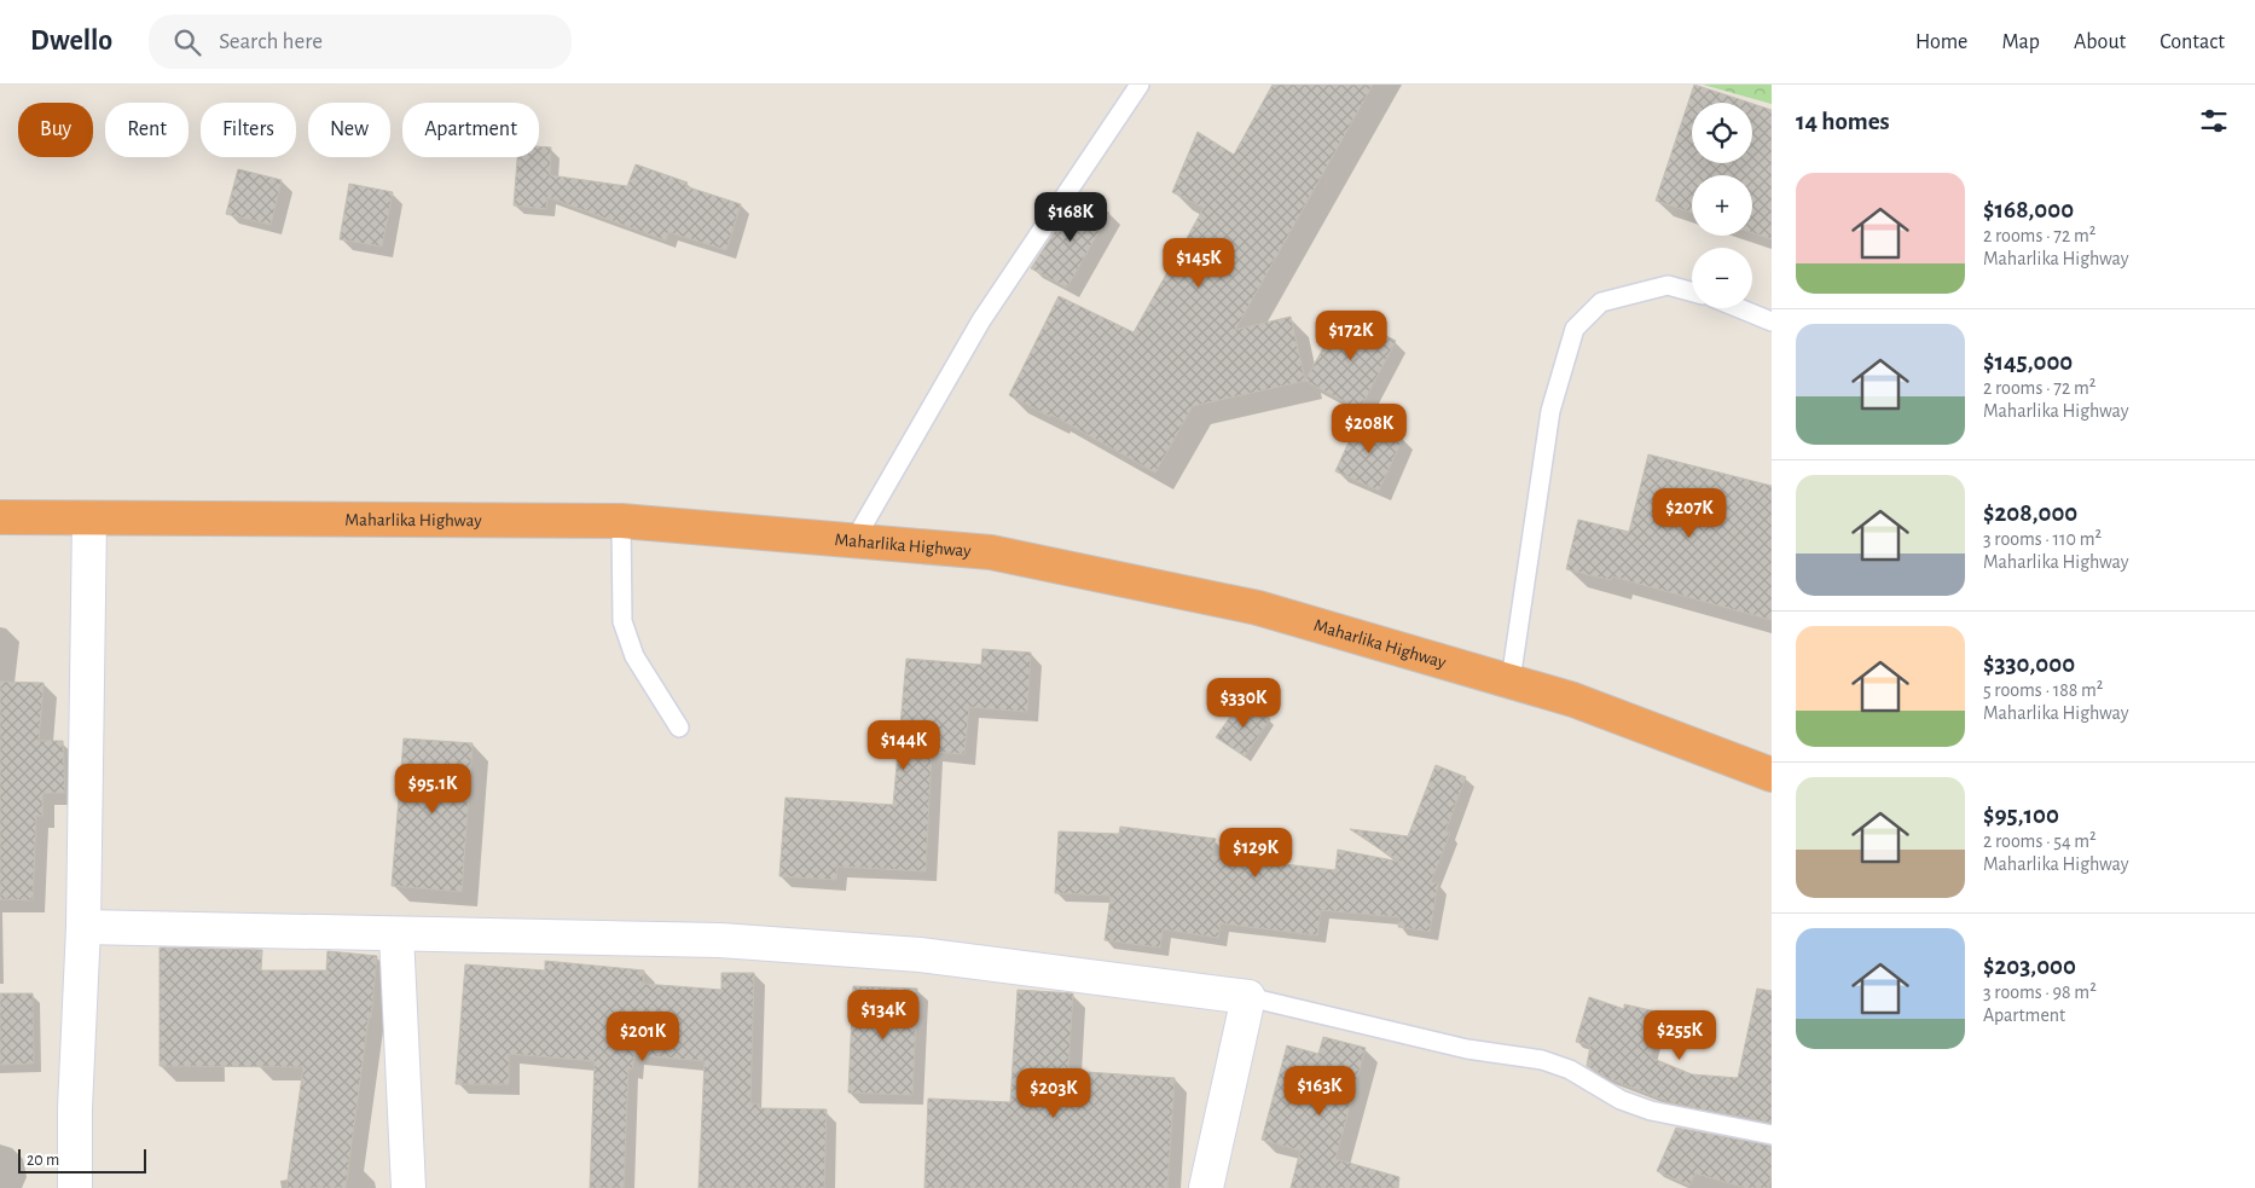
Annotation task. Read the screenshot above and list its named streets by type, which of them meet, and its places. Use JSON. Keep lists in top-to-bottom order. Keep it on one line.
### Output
{"streets":{"highway":["Maharlika Highway"]},"scale_bar":"20 m","page":{"header":"Dwello","search":"Search here","nav":["Home","Map","About","Contact"],"heading":"14 homes","map_buttons":["+","−"],"chip":["Buy","Rent","Filters","New","Apartment"],"list":[{"name":"$168,000","note":"2 rooms · 72 m² · Maharlika Highway"},{"name":"$145,000","note":"2 rooms · 72 m² · Maharlika Highway"},{"name":"$208,000","note":"3 rooms · 110 m² · Maharlika Highway"},{"name":"$330,000","note":"5 rooms · 188 m² · Maharlika Highway"},{"name":"$95,100","note":"2 rooms · 54 m² · Maharlika Highway"},{"name":"$203,000","note":"3 rooms · 98 m² · Apartment"}],"price":["$168K","$145K","$172K","$208K","$207K","$330K","$144K","$95.1K","$129K","$134K","$255K","$201K","$163K","$203K"],"scale":"20 m"}}
